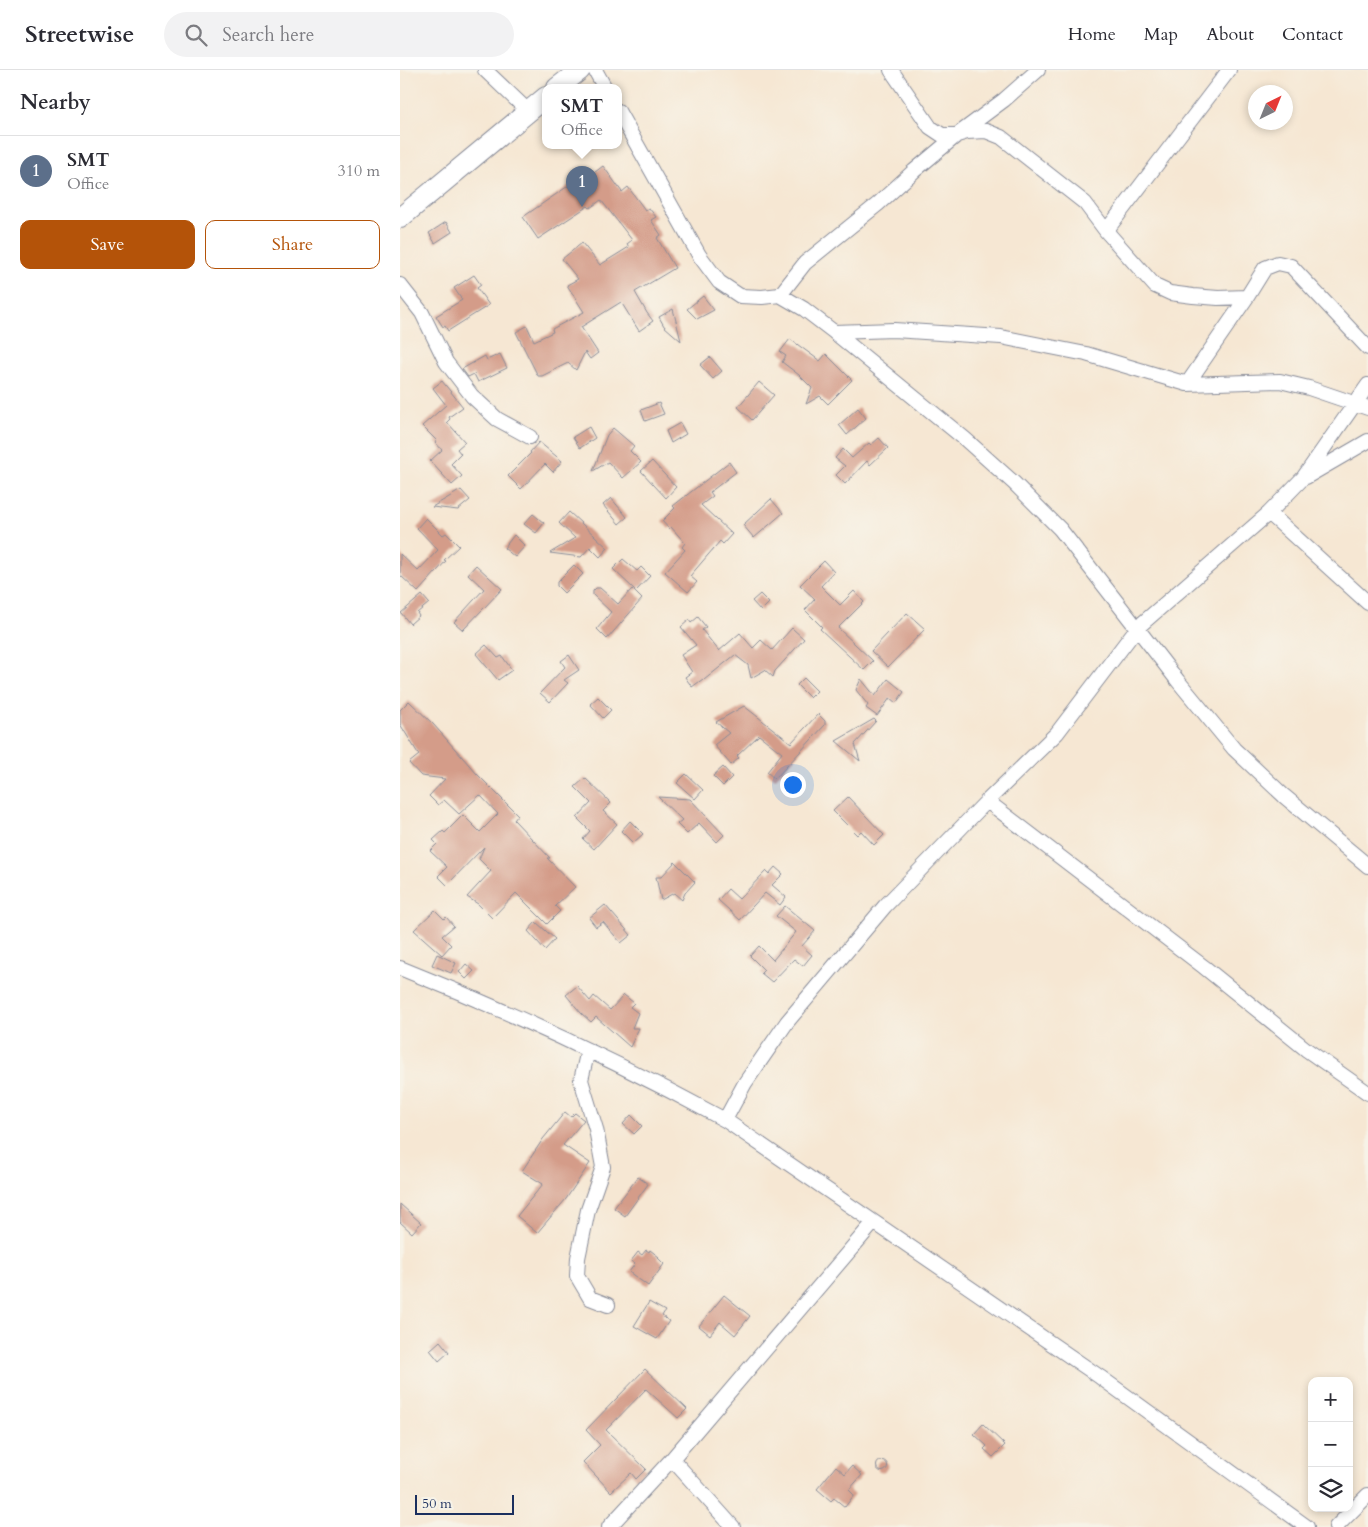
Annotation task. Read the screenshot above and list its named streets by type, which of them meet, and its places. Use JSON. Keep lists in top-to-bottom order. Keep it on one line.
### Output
{"scale_bar":"50 m","north":"top right","page":{"header":"Streetwise","search":"Search here","nav":["Home","Map","About","Contact"],"heading":"Nearby","popup":["SMT","Office"],"list":[{"mark":"1","name":"SMT","note":"Office","value":"310 m"}],"pins":"1","buttons":["Save","Share"],"map_buttons":["+","−"],"scale":"50 m"}}
